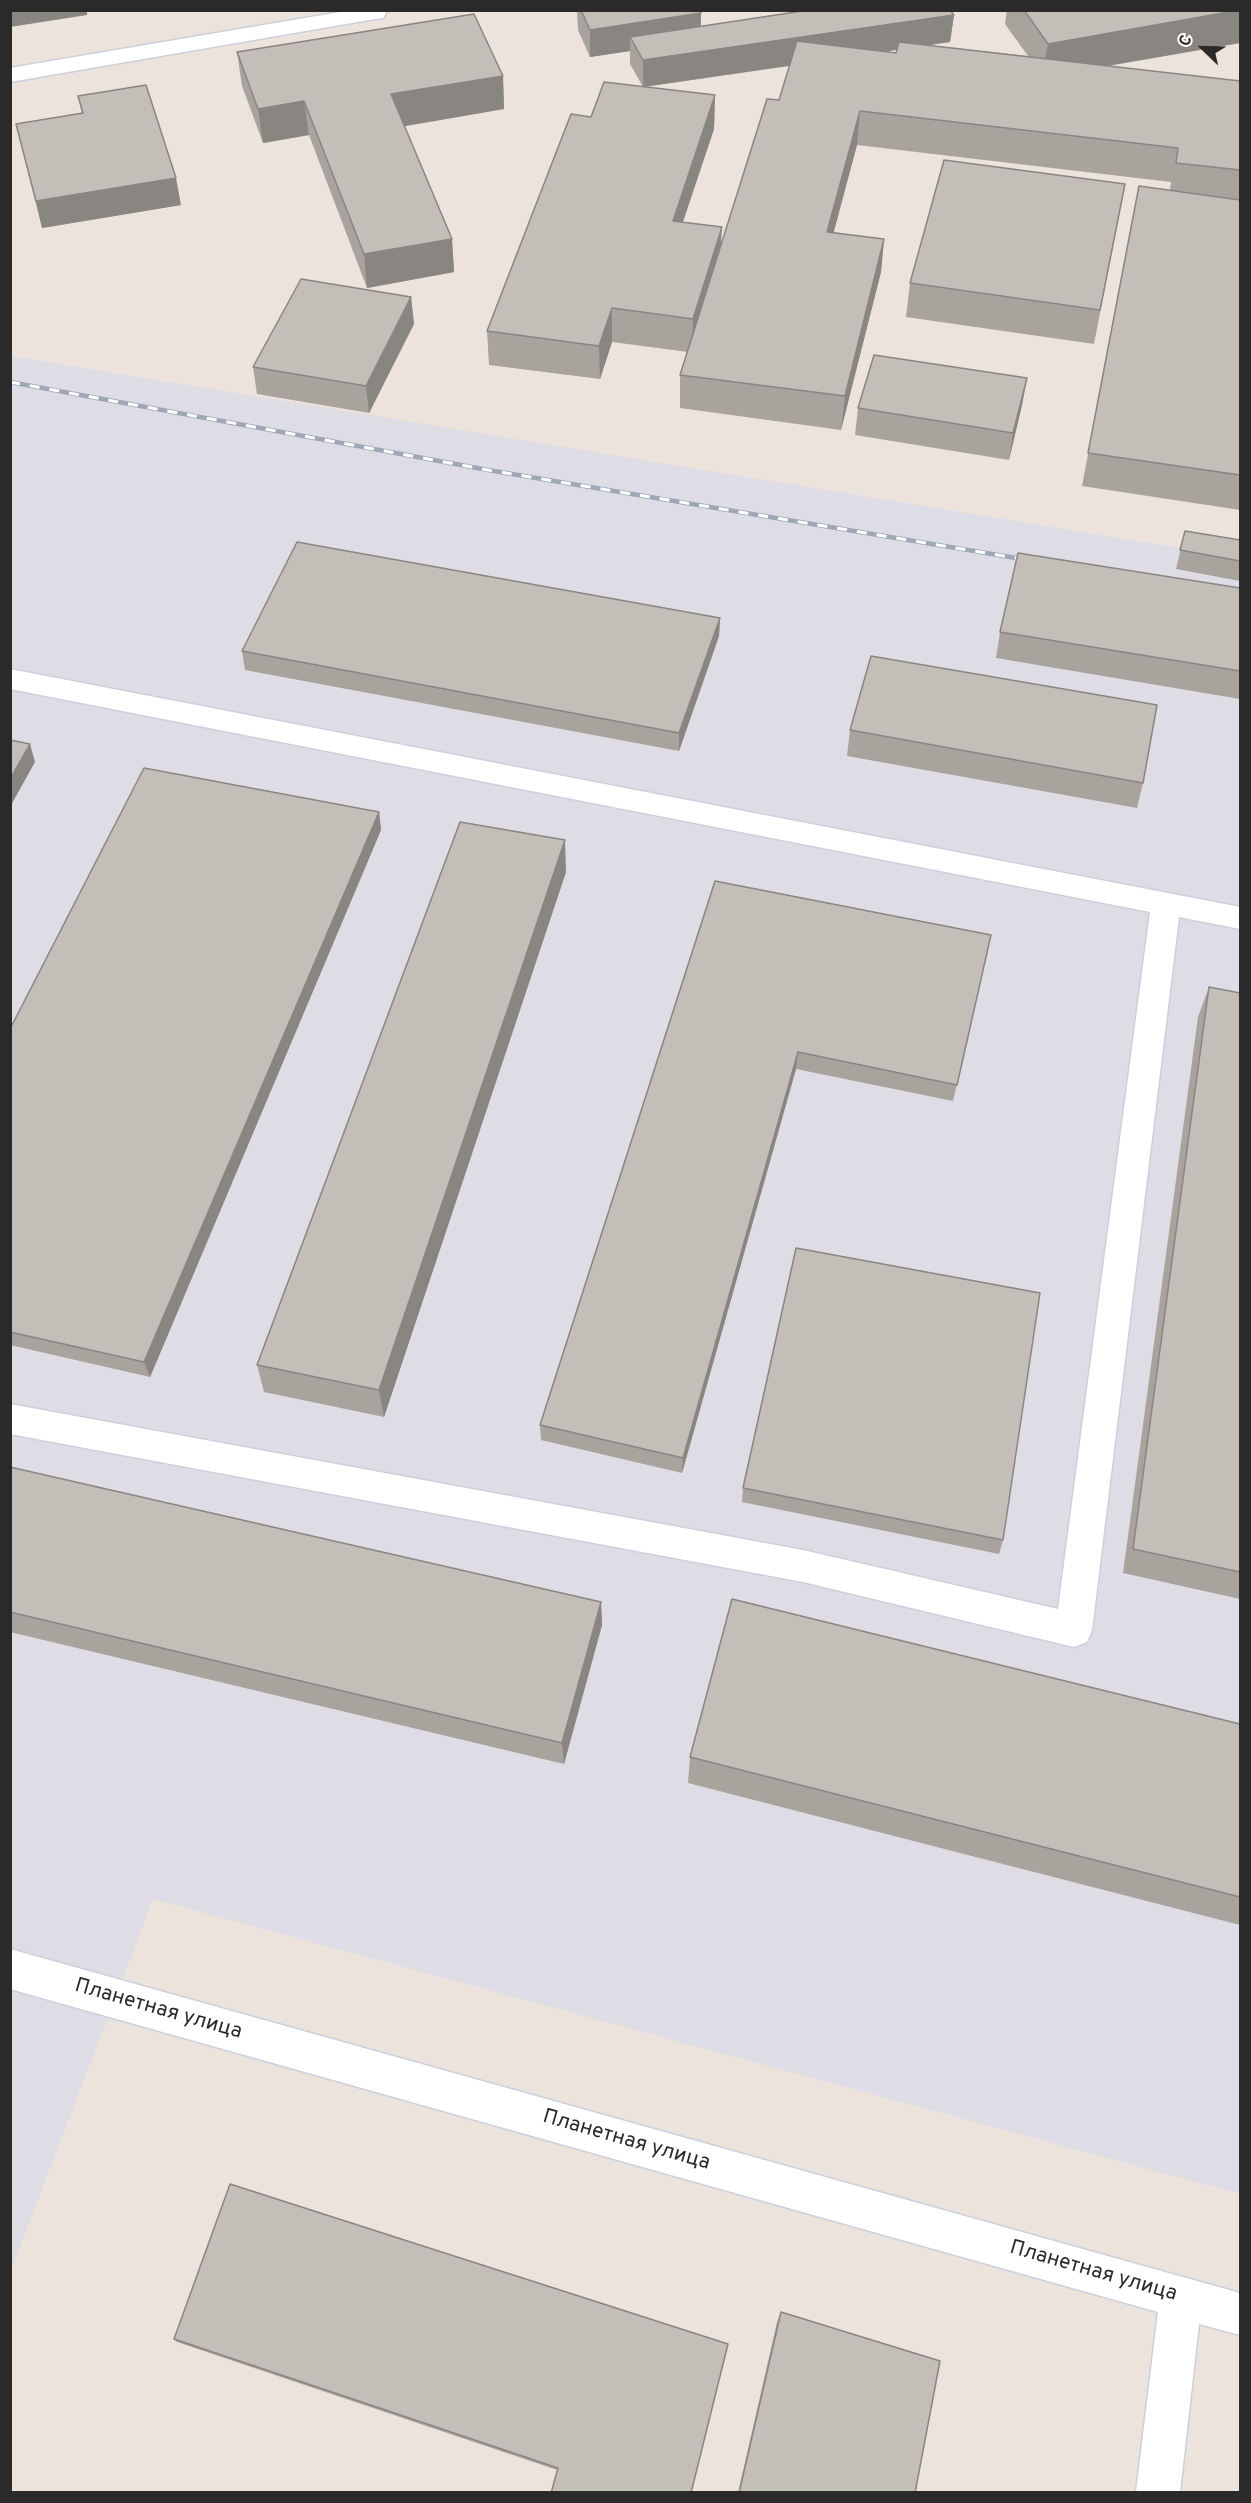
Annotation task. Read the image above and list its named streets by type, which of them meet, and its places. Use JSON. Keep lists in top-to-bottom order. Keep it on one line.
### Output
{"streets":{"street":["Планетная улица"]},"north":"top left"}
